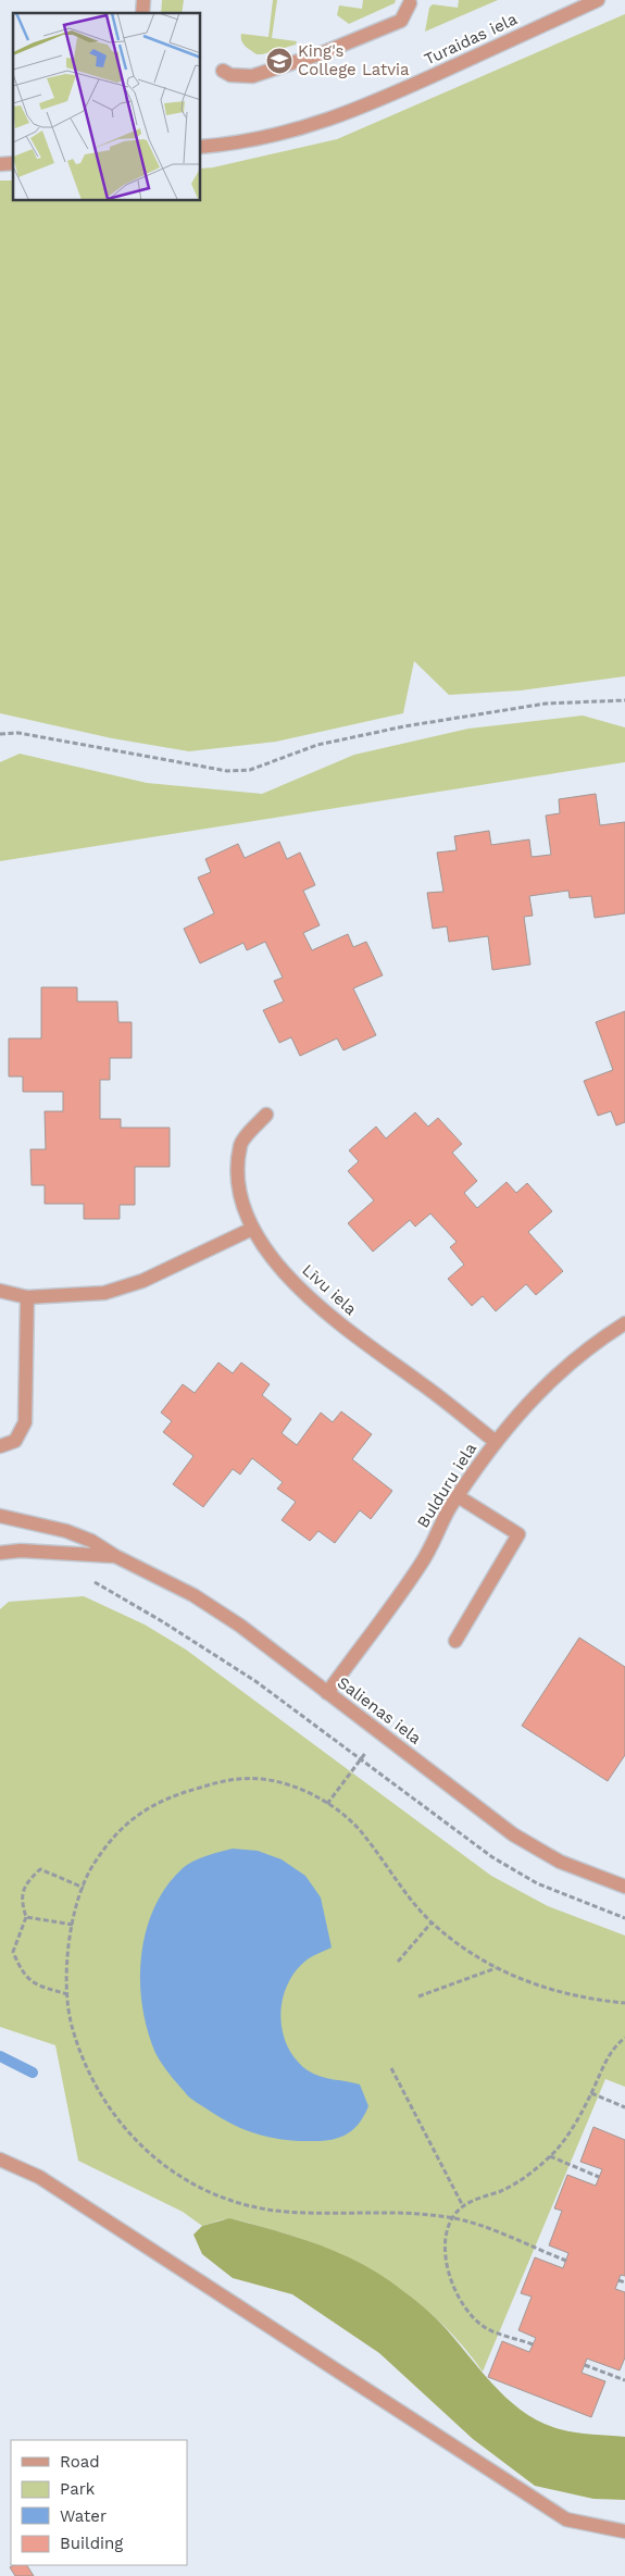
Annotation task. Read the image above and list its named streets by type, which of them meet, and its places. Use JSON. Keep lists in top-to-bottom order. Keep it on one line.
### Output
{"streets":{"street":["Turaidas iela","Līvu iela","Bulduru iela","Salienas iela"]},"crossings":[["Līvu iela","Bulduru iela"],["Bulduru iela","Salienas iela"]],"places":{"school or university":["King's College Latvia"]},"legend":["Road","Park","Water","Building"]}
